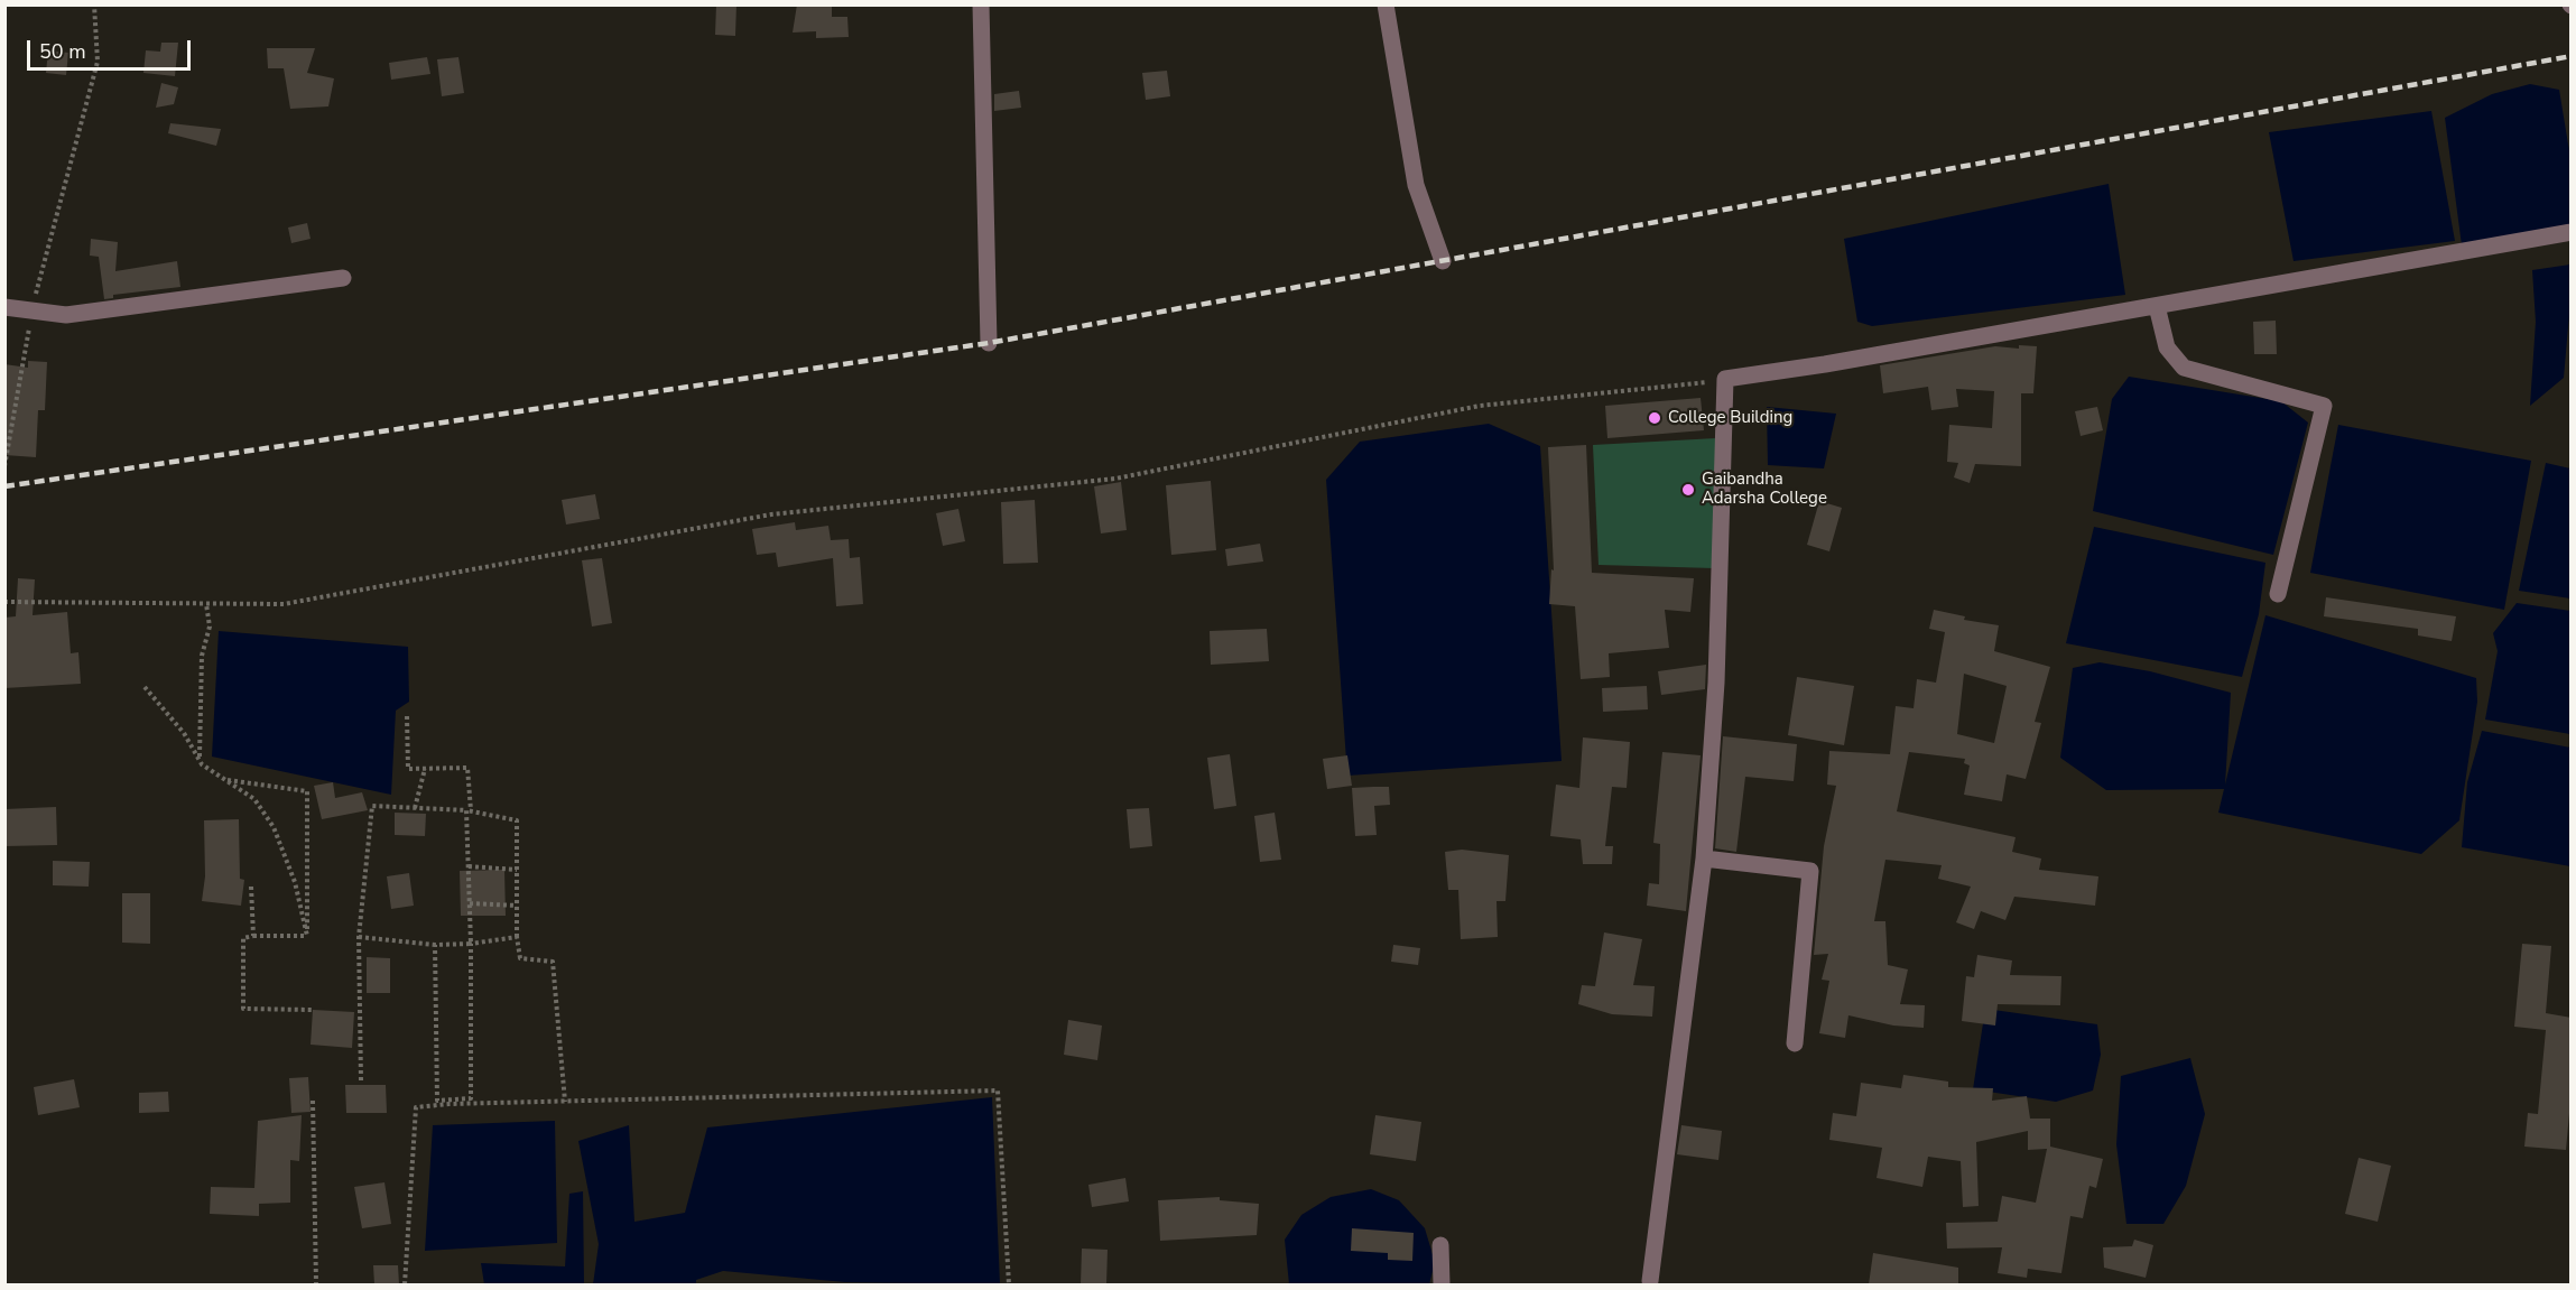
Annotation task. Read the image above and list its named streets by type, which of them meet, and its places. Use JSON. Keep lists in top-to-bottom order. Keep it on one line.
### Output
{"places":["College Building","Gaibandha Adarsha College"],"scale_bar":"50 m"}
